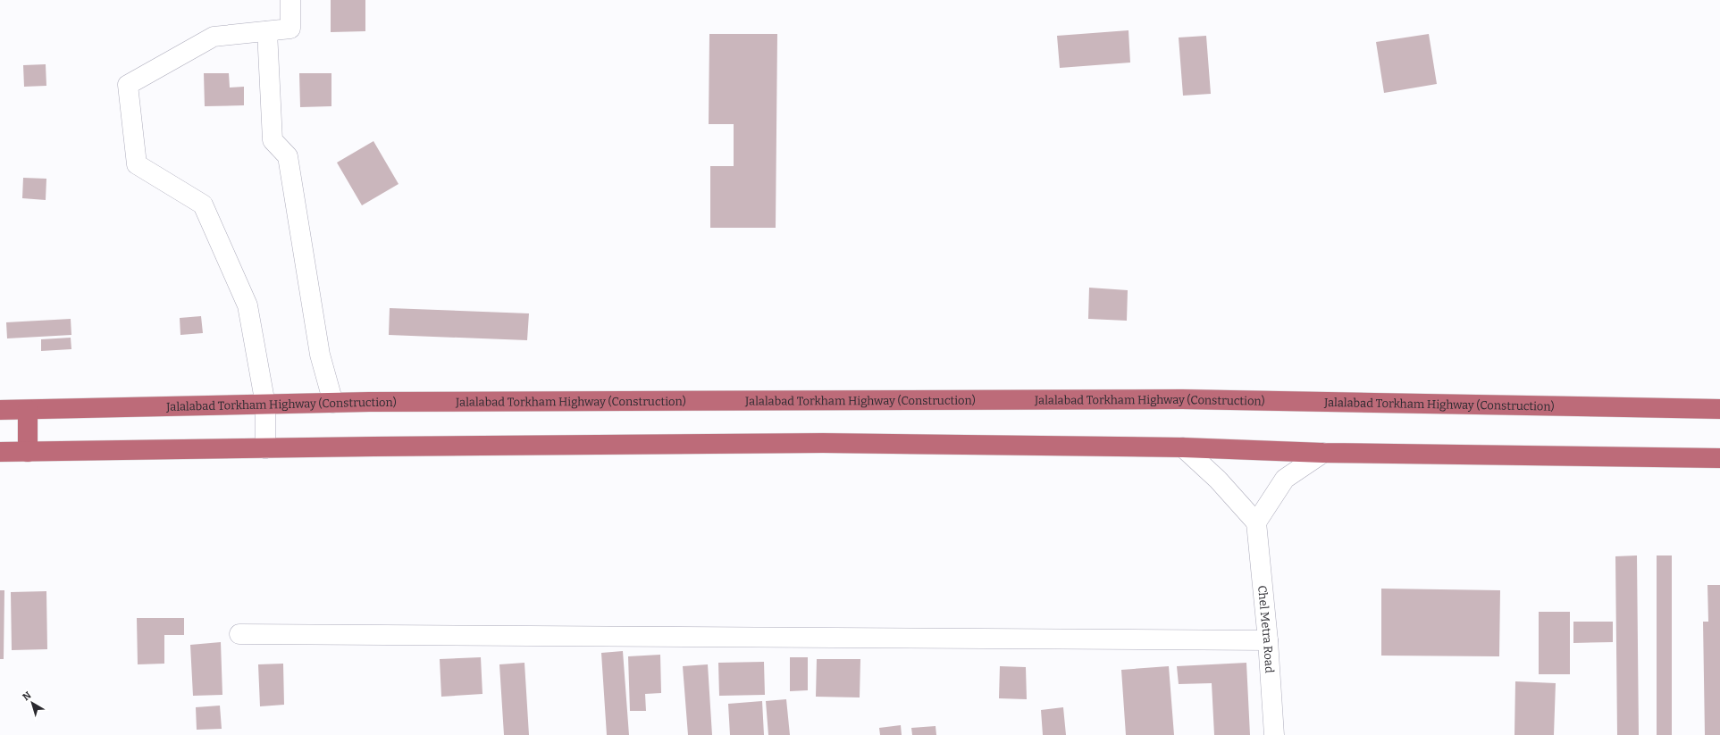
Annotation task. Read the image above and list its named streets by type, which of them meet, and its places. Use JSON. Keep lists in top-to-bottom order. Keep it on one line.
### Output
{"streets":{"highway":["Jalalabad Torkham Highway (Construction)"],"street":["Chel Metra Road"]},"north":"top left"}
